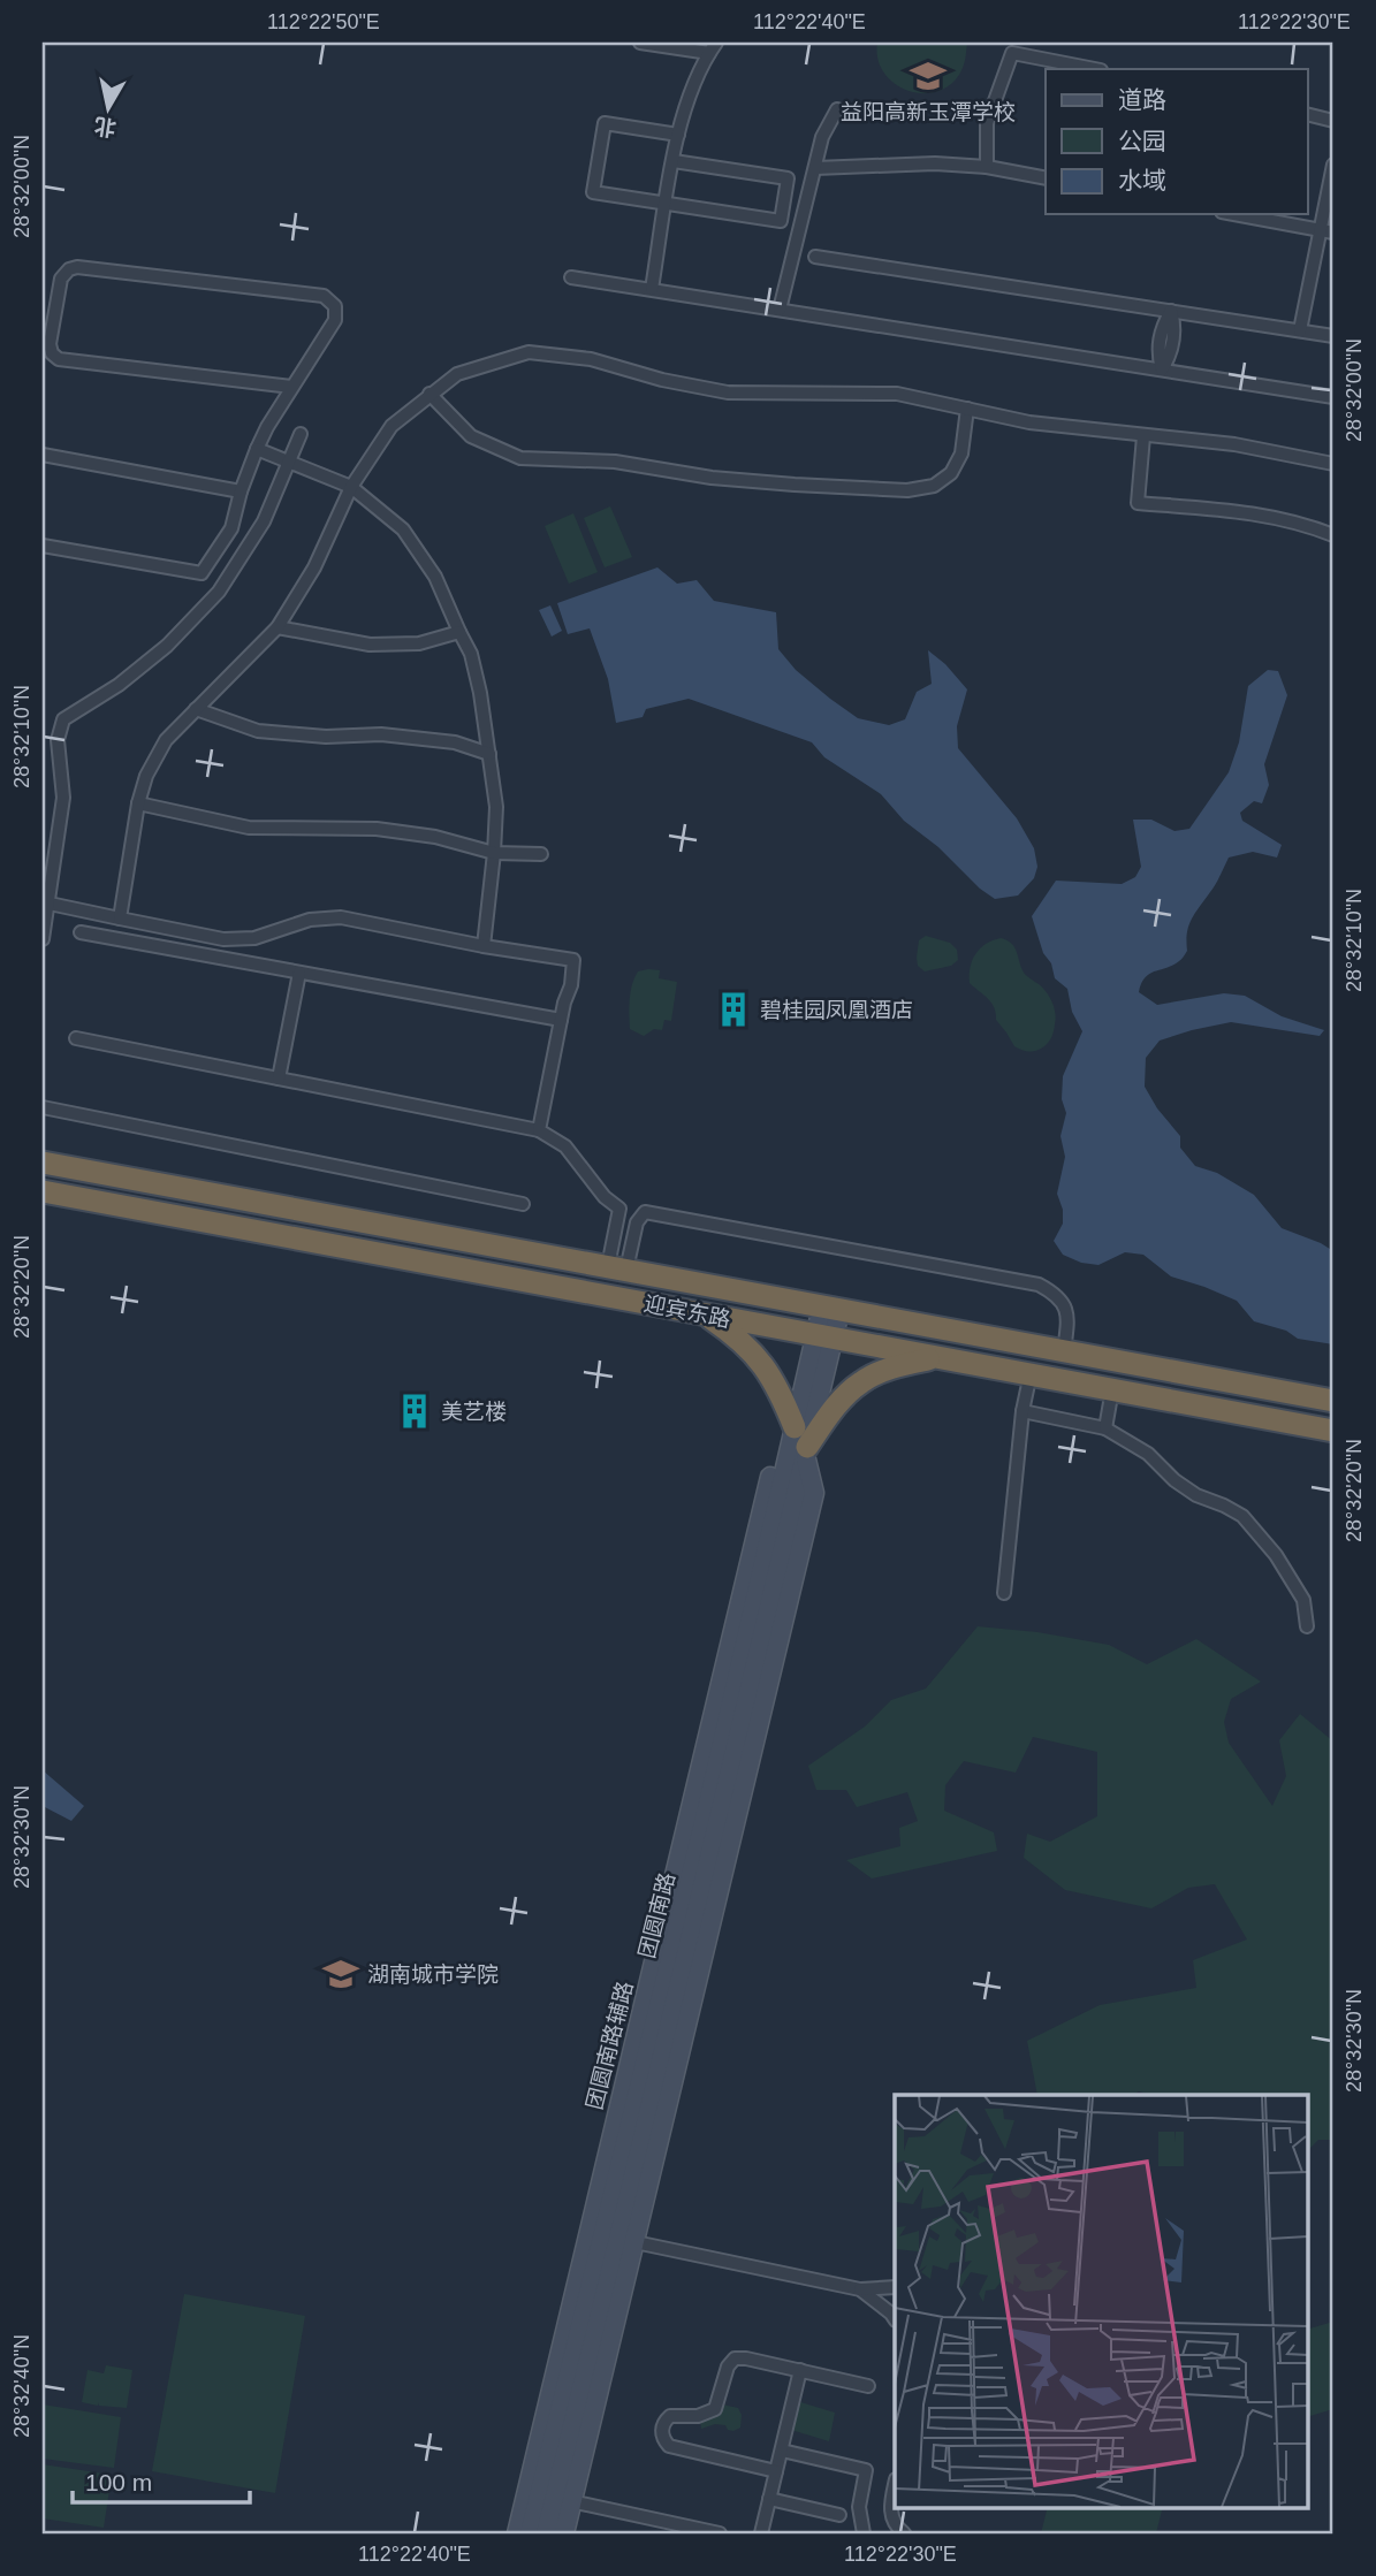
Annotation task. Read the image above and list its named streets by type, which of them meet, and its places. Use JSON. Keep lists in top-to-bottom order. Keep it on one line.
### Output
{"streets":{"highway":["迎宾东路"],"main road":["团圆南路","团圆南路辅路"]},"crossings":[["迎宾东路","团圆南路"],["团圆南路","团圆南路辅路"]],"places":{"school or university":["益阳高新玉潭学校","湖南城市学院"],"building":["碧桂园凤凰酒店","美艺楼"]},"legend":["道路","公园","水域"],"scale_bar":"100 m","north":"bottom","coordinates":["112°22'50\"E","112°22'40\"E","112°22'30\"E","28°32'00\"N","28°32'10\"N","28°32'20\"N","28°32'30\"N","28°32'40\"N"]}
